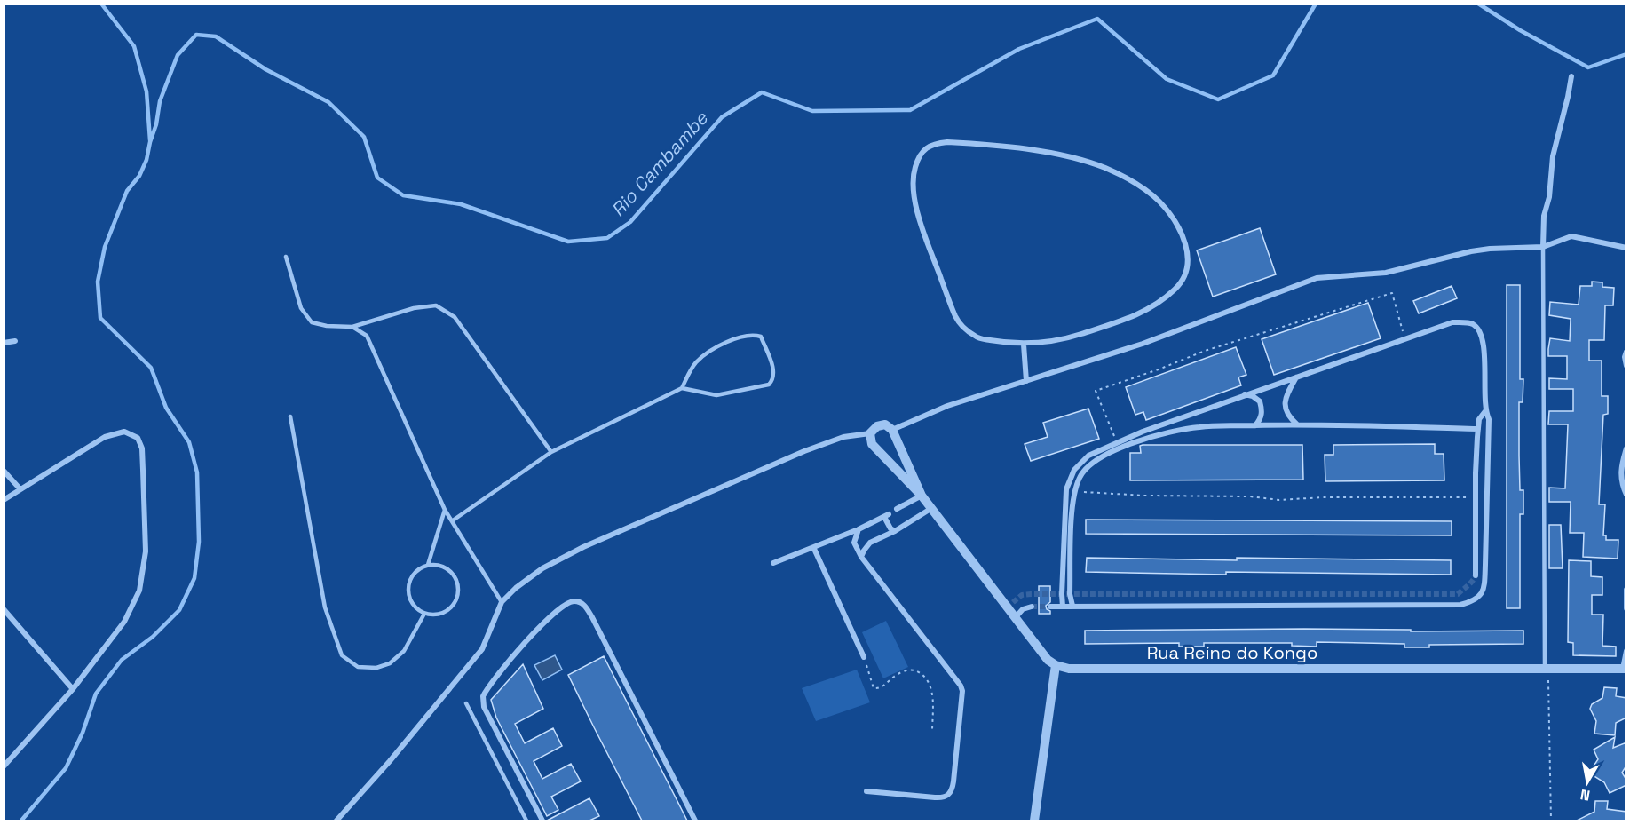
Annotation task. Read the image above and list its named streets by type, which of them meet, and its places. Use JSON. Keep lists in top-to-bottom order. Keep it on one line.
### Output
{"streets":{"street":["Rua Reino do Kongo"]},"water":["Rio Cambambe"],"north":"bottom"}
